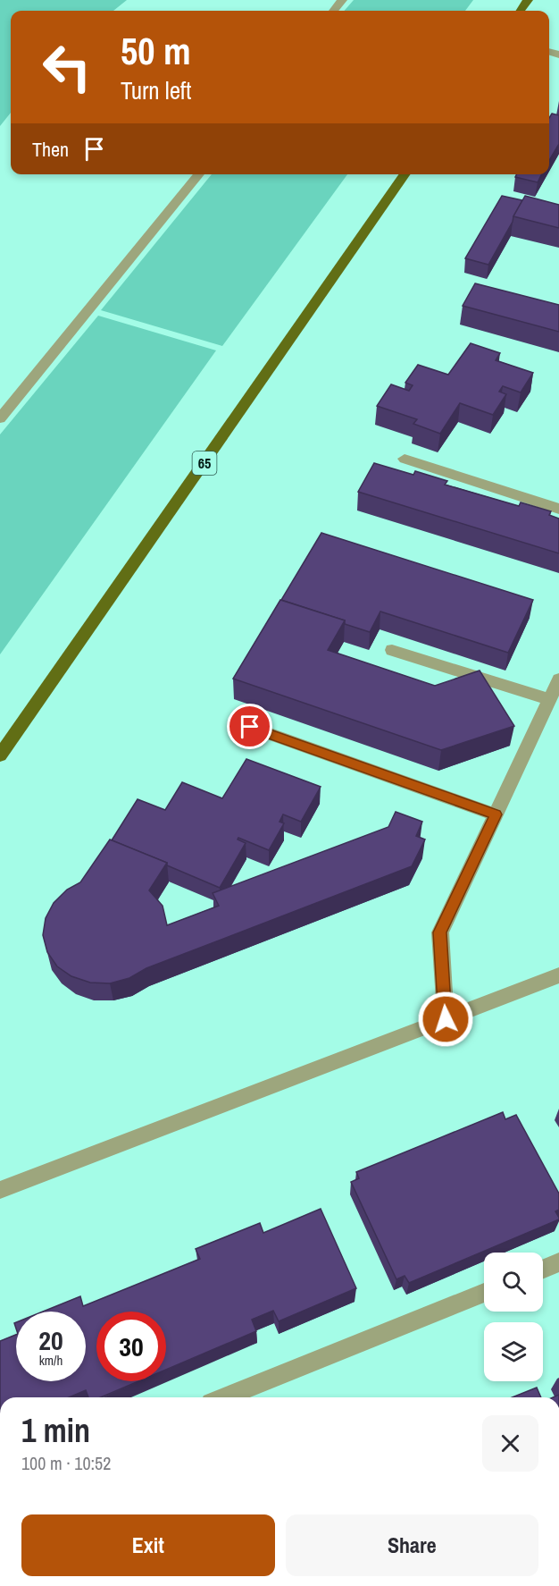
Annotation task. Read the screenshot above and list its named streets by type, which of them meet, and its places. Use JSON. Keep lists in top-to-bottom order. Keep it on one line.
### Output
{"streets":{"main road":["65"]},"page":{"turn":["50 m","Turn left"],"then":"Then","speed":"20 km/h","limit":"30","heading":["1 min","100 m · 10:52"],"buttons":["Exit","Share"]}}
